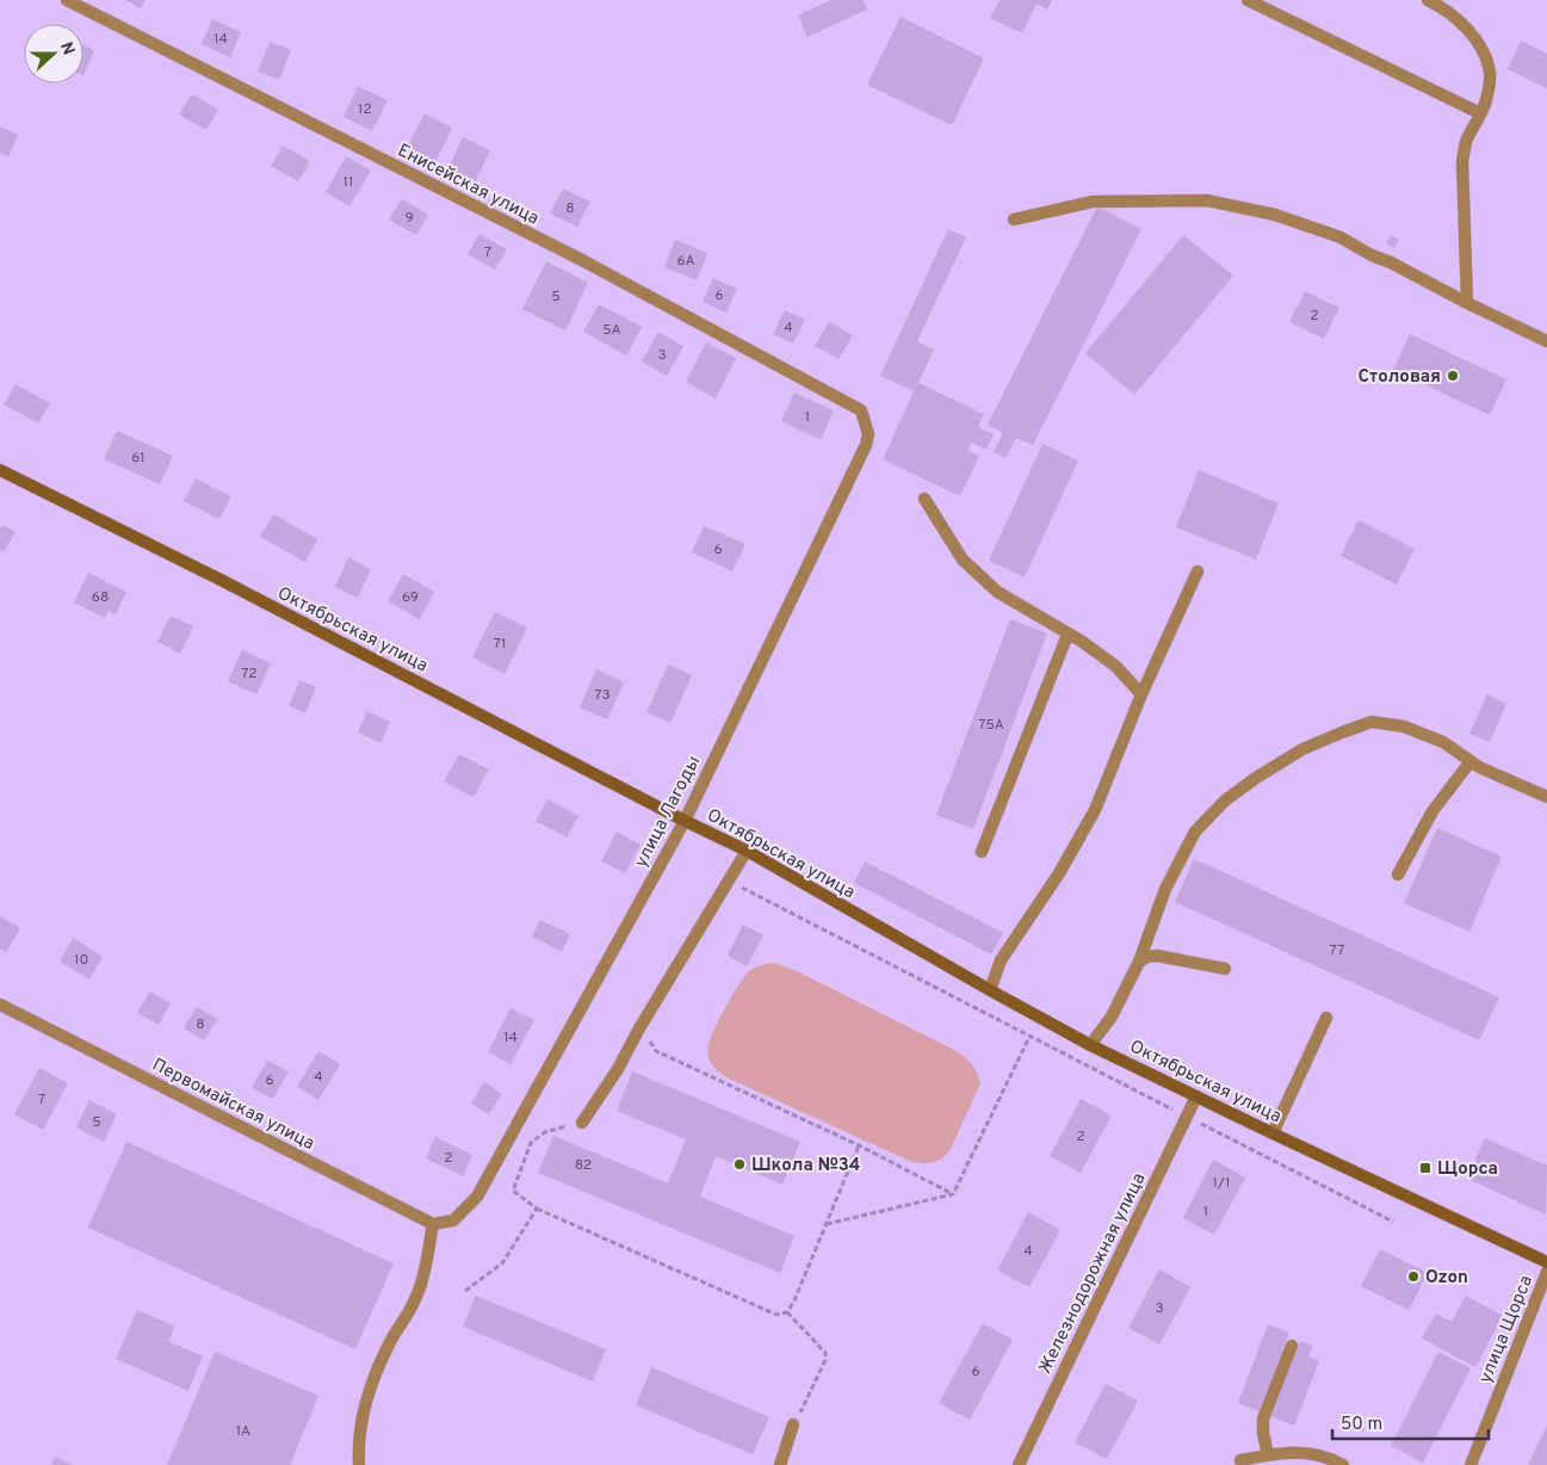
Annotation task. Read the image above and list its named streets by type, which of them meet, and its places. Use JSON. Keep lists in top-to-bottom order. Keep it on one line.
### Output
{"streets":{"main road":["Октябрьская улица"],"street":["Енисейская улица","улица Лагоды","Первомайская улица","Железнодорожная улица","улица Щорса"]},"crossings":[["Енисейская улица","улица Лагоды"],["Октябрьская улица","улица Лагоды"],["Октябрьская улица","Железнодорожная улица"],["улица Лагоды","Первомайская улица"]],"places":{"other":["Столовая","Школа №34","Ozon"],"transit":["Щорса"]},"house_numbers":["14","12","11","8","9","7","6А","6","5","2","4","5А","3","1","61","6","68","69","71","72","73","75А","77","10","8","14","4","6","7","5","2","2","82","1/1","1","4","3","6","1А"],"scale_bar":"50 m","north":"right"}
